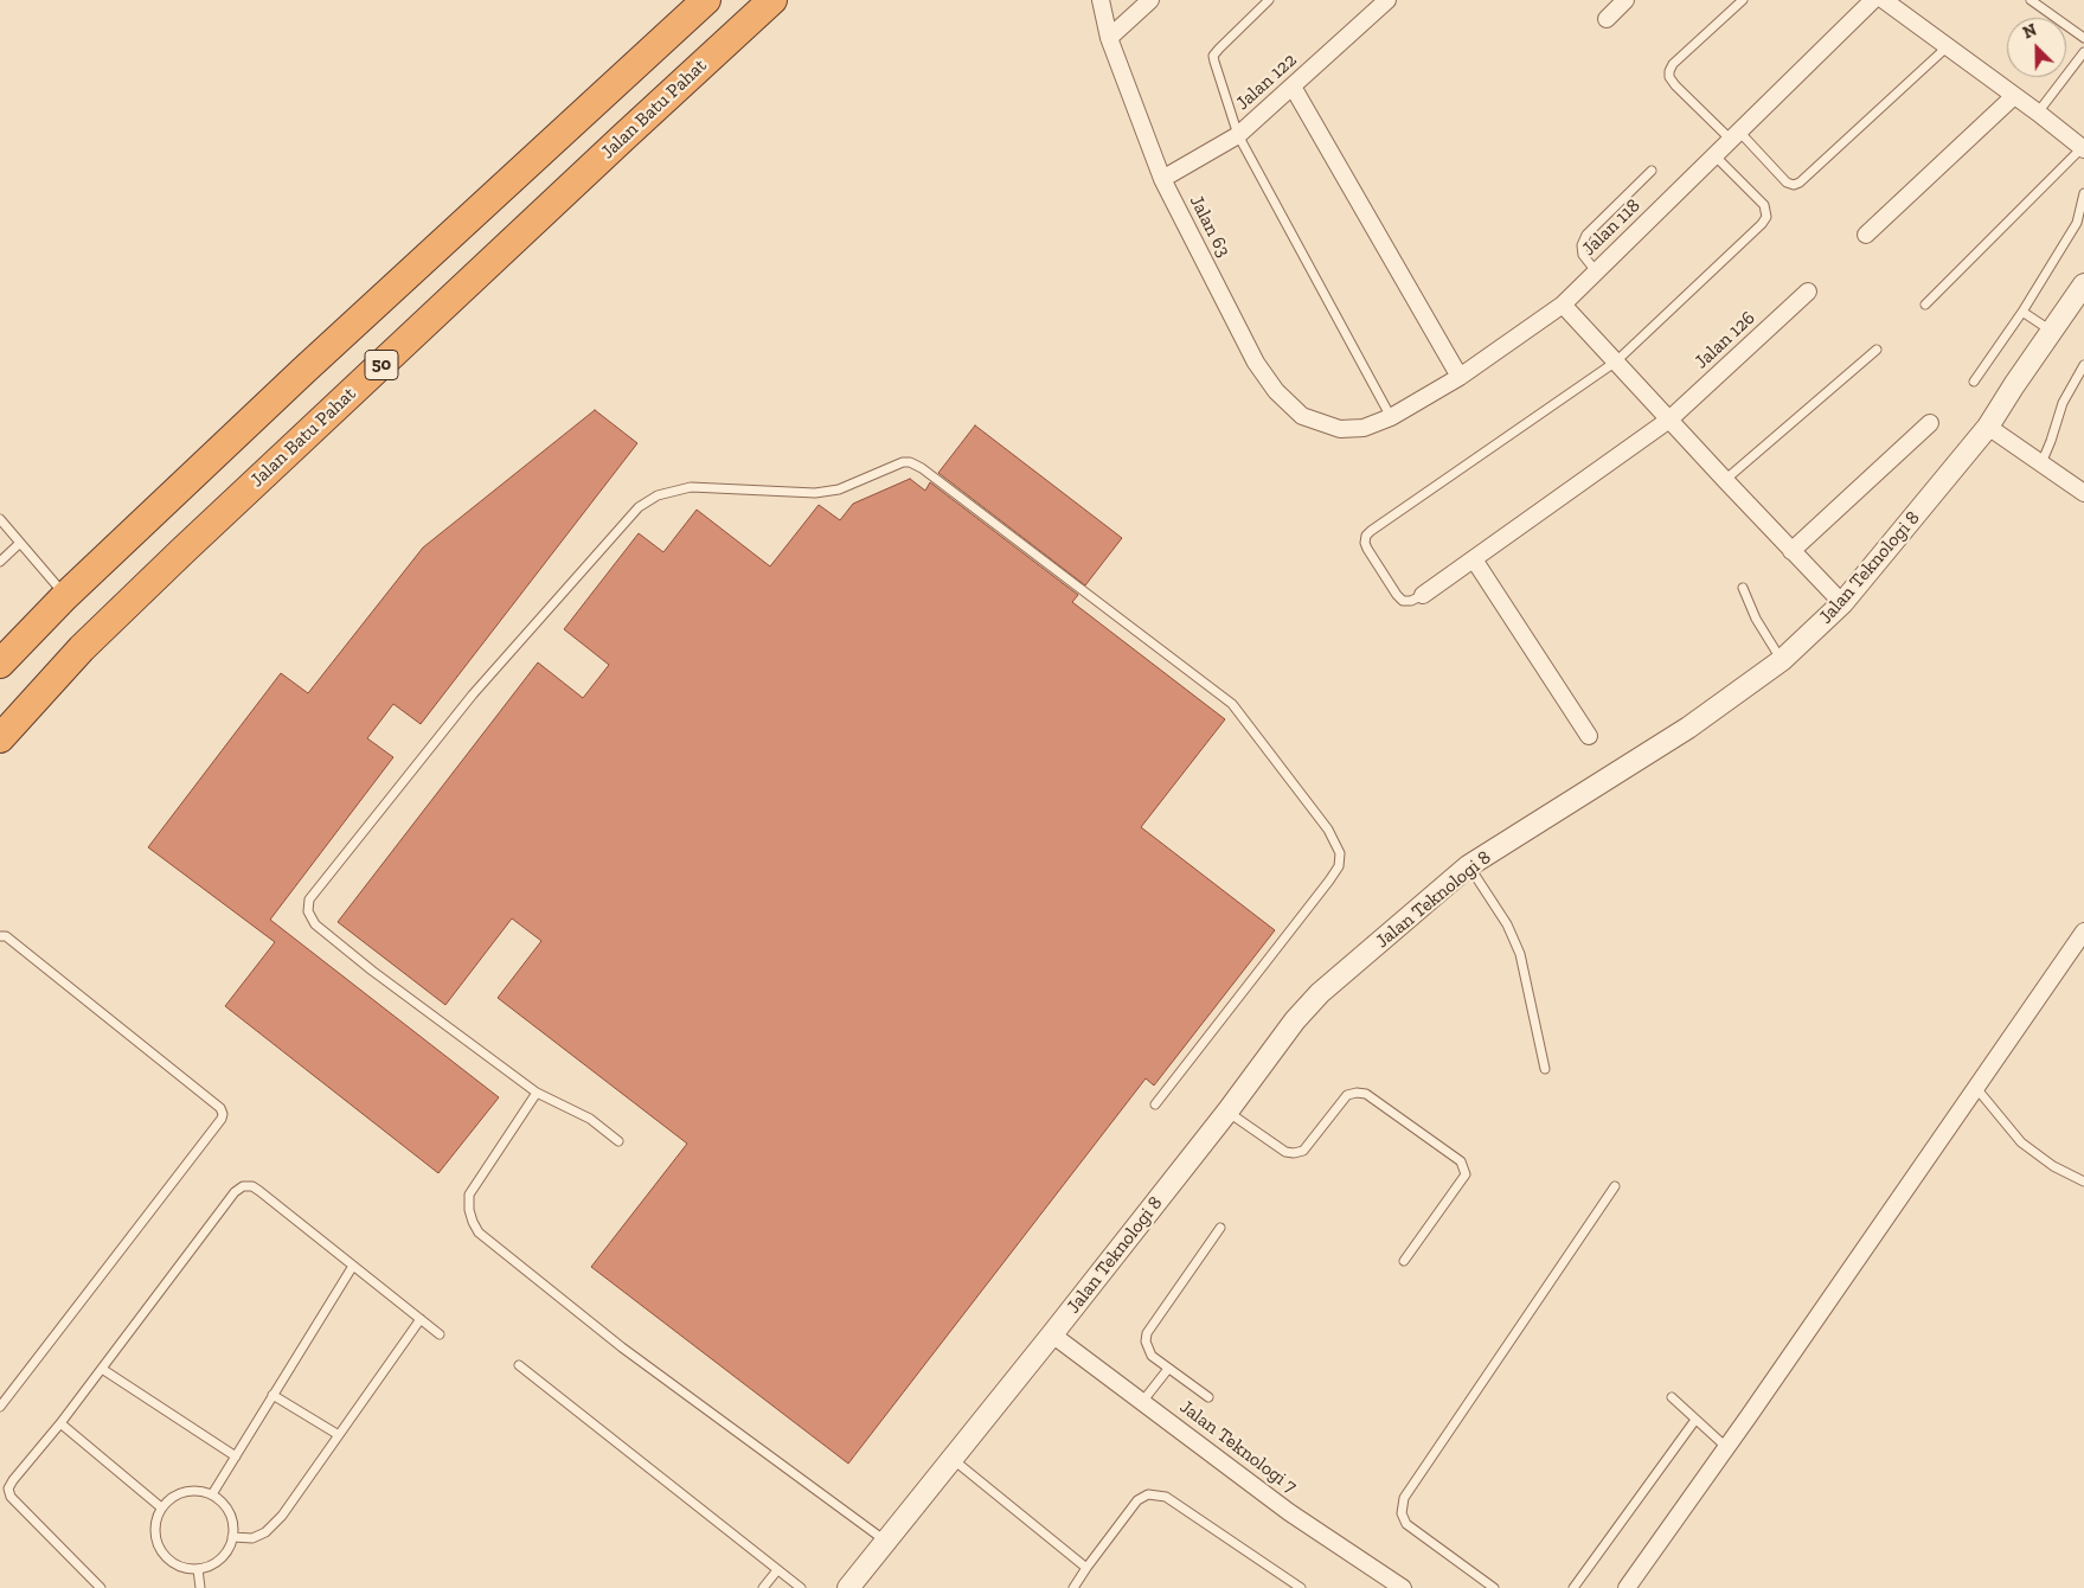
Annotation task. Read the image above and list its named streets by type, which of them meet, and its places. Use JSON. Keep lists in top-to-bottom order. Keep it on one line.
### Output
{"streets":{"highway":["Jalan Batu Pahat","50"],"street":["Jalan 122","Jalan 63","Jalan 118","Jalan 126","Jalan Teknologi 8","Jalan Teknologi 7"]},"crossings":[["Jalan 122","Jalan 63"],["Jalan 63","Jalan 118"],["Jalan Teknologi 8","Jalan Teknologi 7"]],"north":"top left"}
